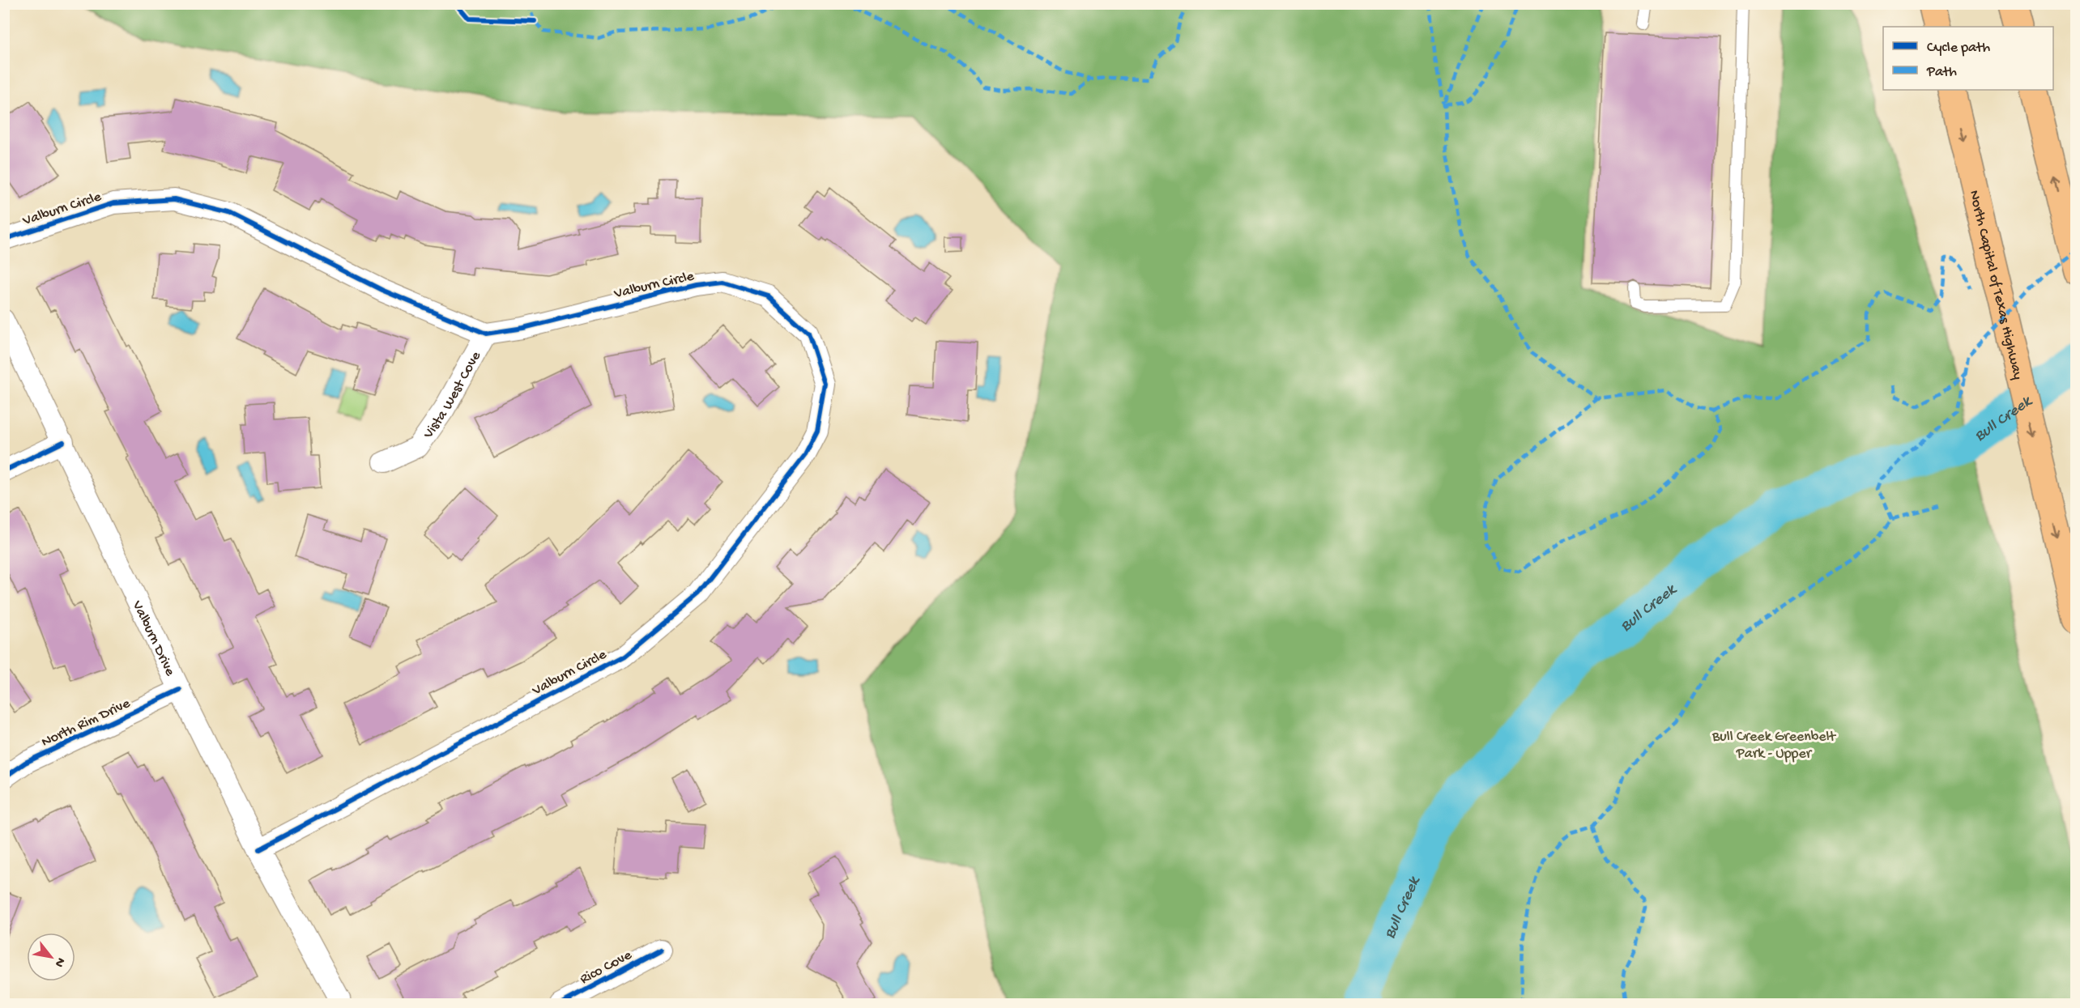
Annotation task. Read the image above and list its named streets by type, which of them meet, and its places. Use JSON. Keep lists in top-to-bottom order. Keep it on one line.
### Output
{"streets":{"highway":["North Capital of Texas Highway"],"street":["Valburn Circle","Vista West Cove","Valburn Drive","North Rim Drive","Rico Cove"]},"crossings":[["Valburn Circle","Vista West Cove"],["Valburn Circle","Valburn Drive"],["Valburn Drive","North Rim Drive"]],"water":["Bull Creek"],"parks":["Bull Creek Greenbelt Park - Upper"],"legend":["Cycle path","Path"],"north":"bottom right"}
